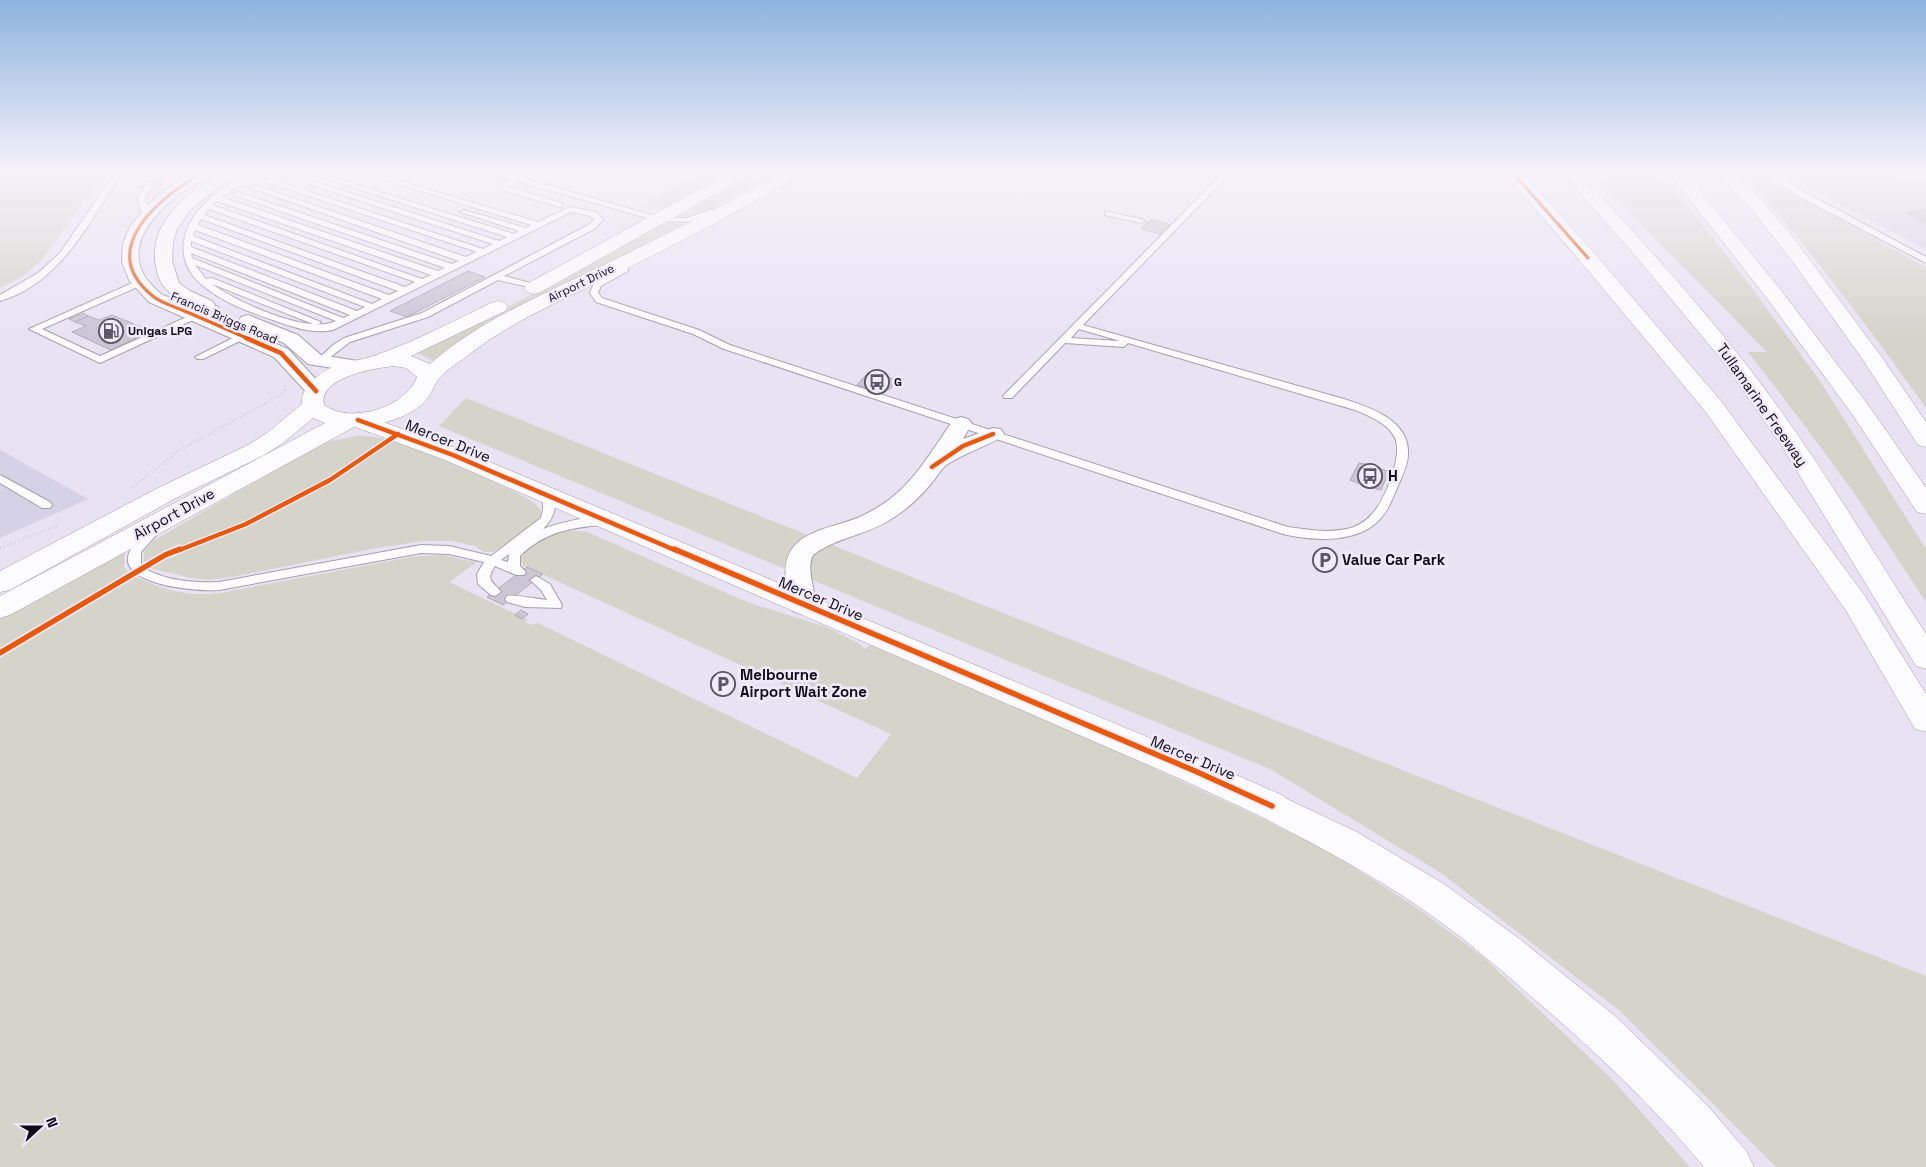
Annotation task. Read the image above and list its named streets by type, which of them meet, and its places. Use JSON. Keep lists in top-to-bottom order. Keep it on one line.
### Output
{"streets":{"main road":["Airport Drive","Tullamarine Freeway","Mercer Drive"],"street":["Francis Briggs Road"]},"crossings":[["Airport Drive","Francis Briggs Road"],["Airport Drive","Mercer Drive"]],"places":{"fuel station":["Unigas LPG"],"bus stop":["G","H"],"parking":["Value Car Park","Melbourne Airport Wait Zone"]},"north":"right"}
